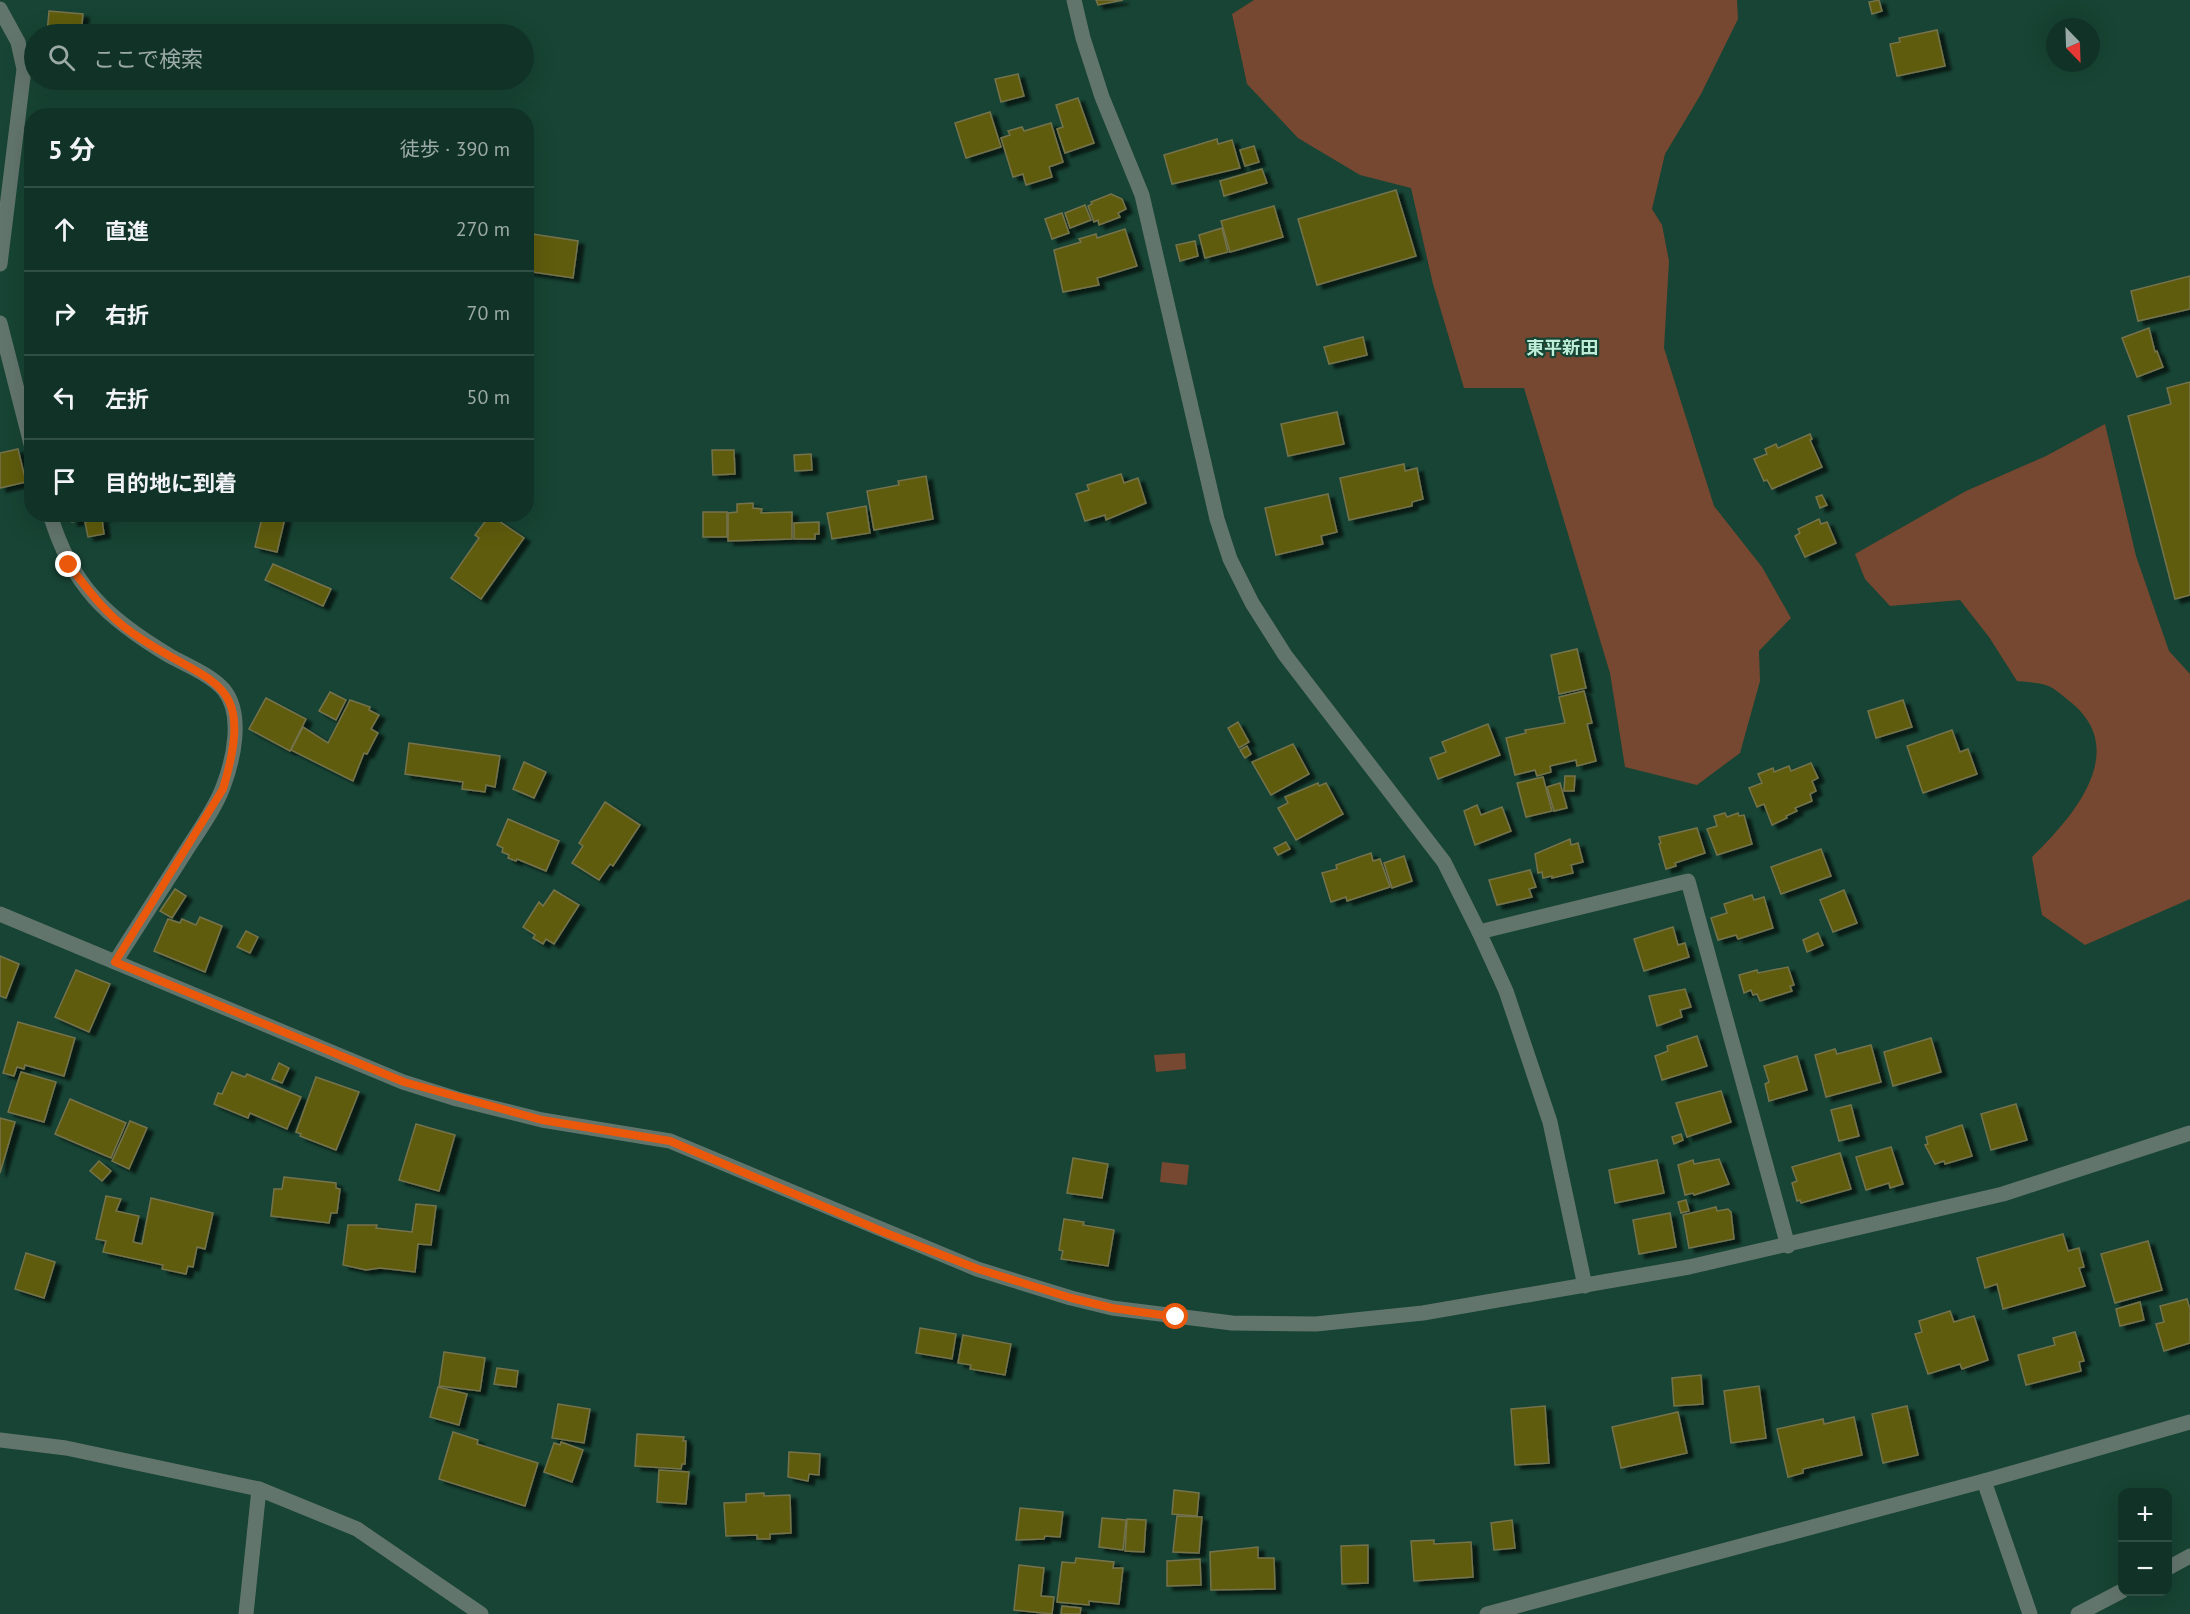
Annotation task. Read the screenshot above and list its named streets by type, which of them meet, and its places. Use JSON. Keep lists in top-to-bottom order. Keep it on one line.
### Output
{"districts":["東平新田"],"north":"bottom right","page":{"search":"ここで検索","heading":["5 分","徒歩 · 390 m"],"list":[["直進","270 m"],["右折","70 m"],["左折","50 m"],"目的地に到着"],"map_buttons":["+","−"]}}
